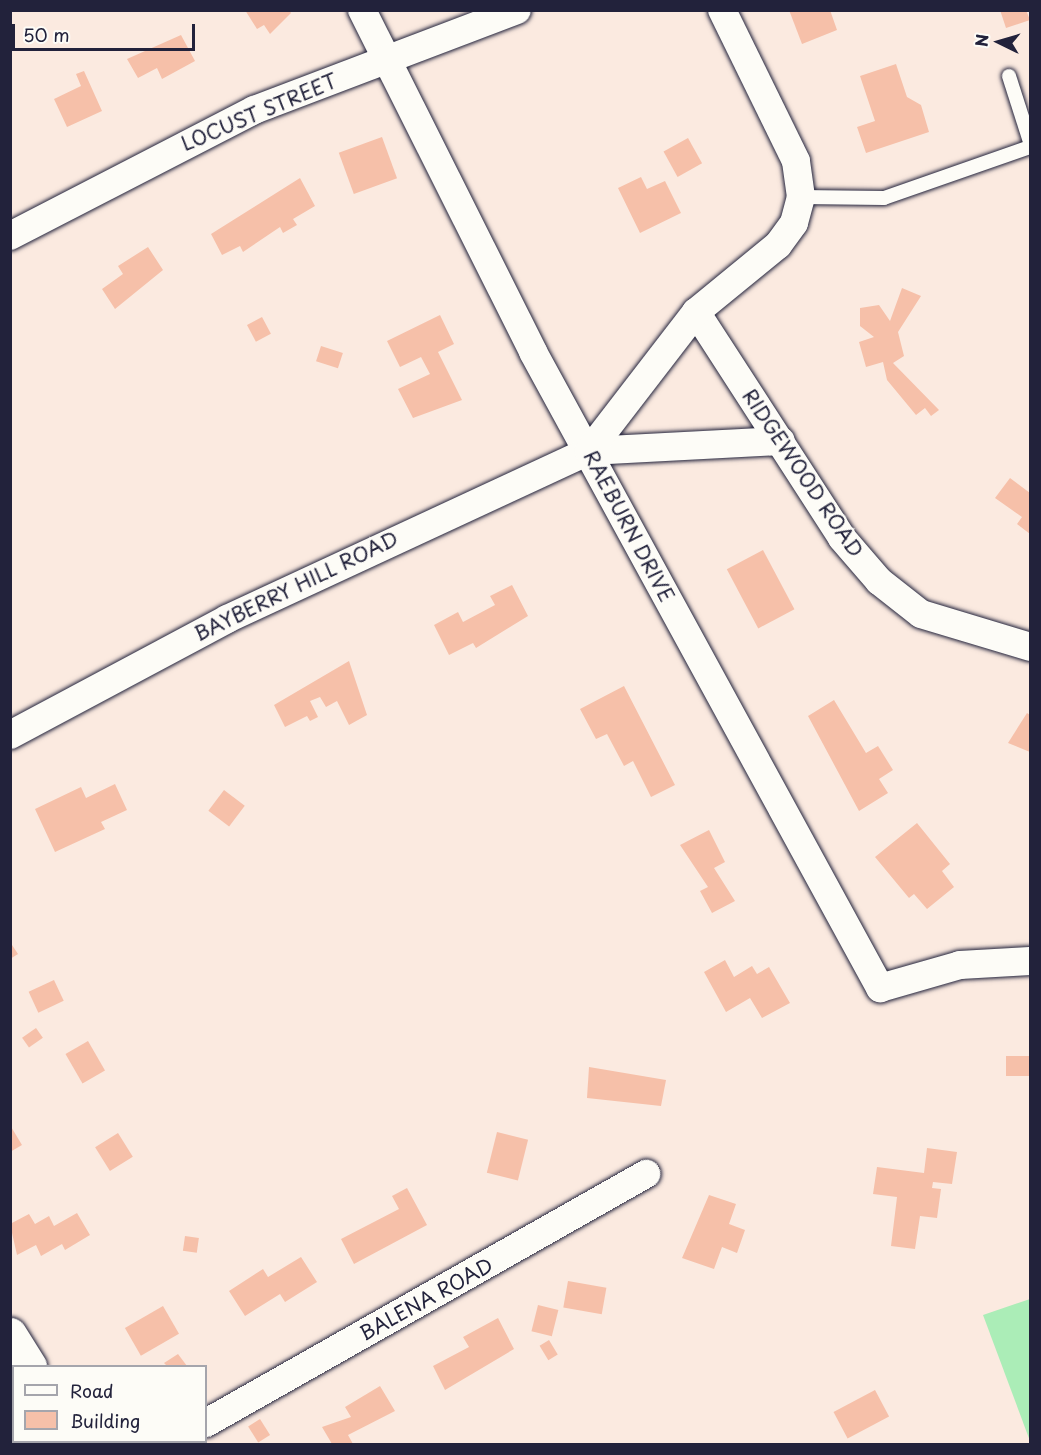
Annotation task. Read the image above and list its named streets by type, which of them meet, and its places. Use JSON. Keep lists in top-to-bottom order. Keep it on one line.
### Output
{"streets":{"street":["LOCUST STREET","RIDGEWOOD ROAD","RAEBURN DRIVE","BAYBERRY HILL ROAD","BALENA ROAD"]},"crossings":[["LOCUST STREET","RAEBURN DRIVE"],["RIDGEWOOD ROAD","BAYBERRY HILL ROAD"],["RAEBURN DRIVE","BAYBERRY HILL ROAD"]],"legend":["Road","Building"],"scale_bar":"50 m","north":"left"}
